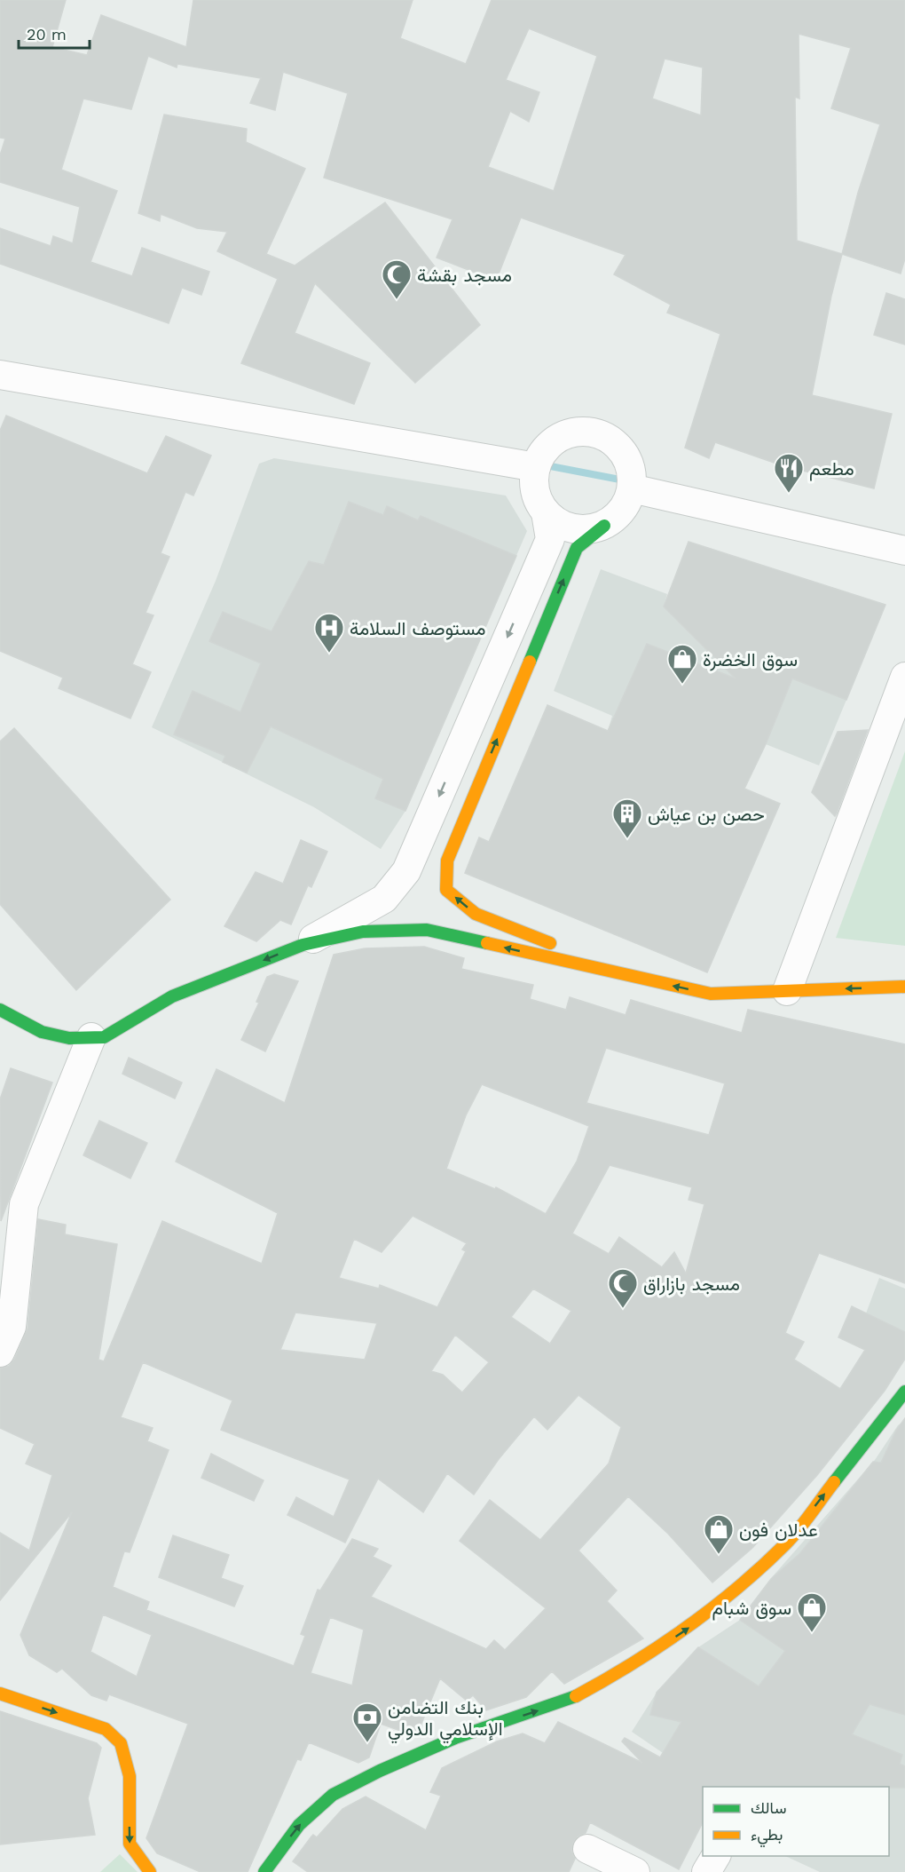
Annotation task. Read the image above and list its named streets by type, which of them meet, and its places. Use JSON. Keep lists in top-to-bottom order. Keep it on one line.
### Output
{"places":{"mosque":["مسجد بقشة","مسجد بازاراق"],"restaurant":["مطعم"],"hospital":["مستوصف السلامة"],"shop":["سوق الخضرة","عدلان فون","سوق شبام"],"building":["حصن بن عياش"],"bank":["بنك التضامن الإسلامي الدولي"]},"legend":["سالك","بطيء"],"scale_bar":"20 m"}
